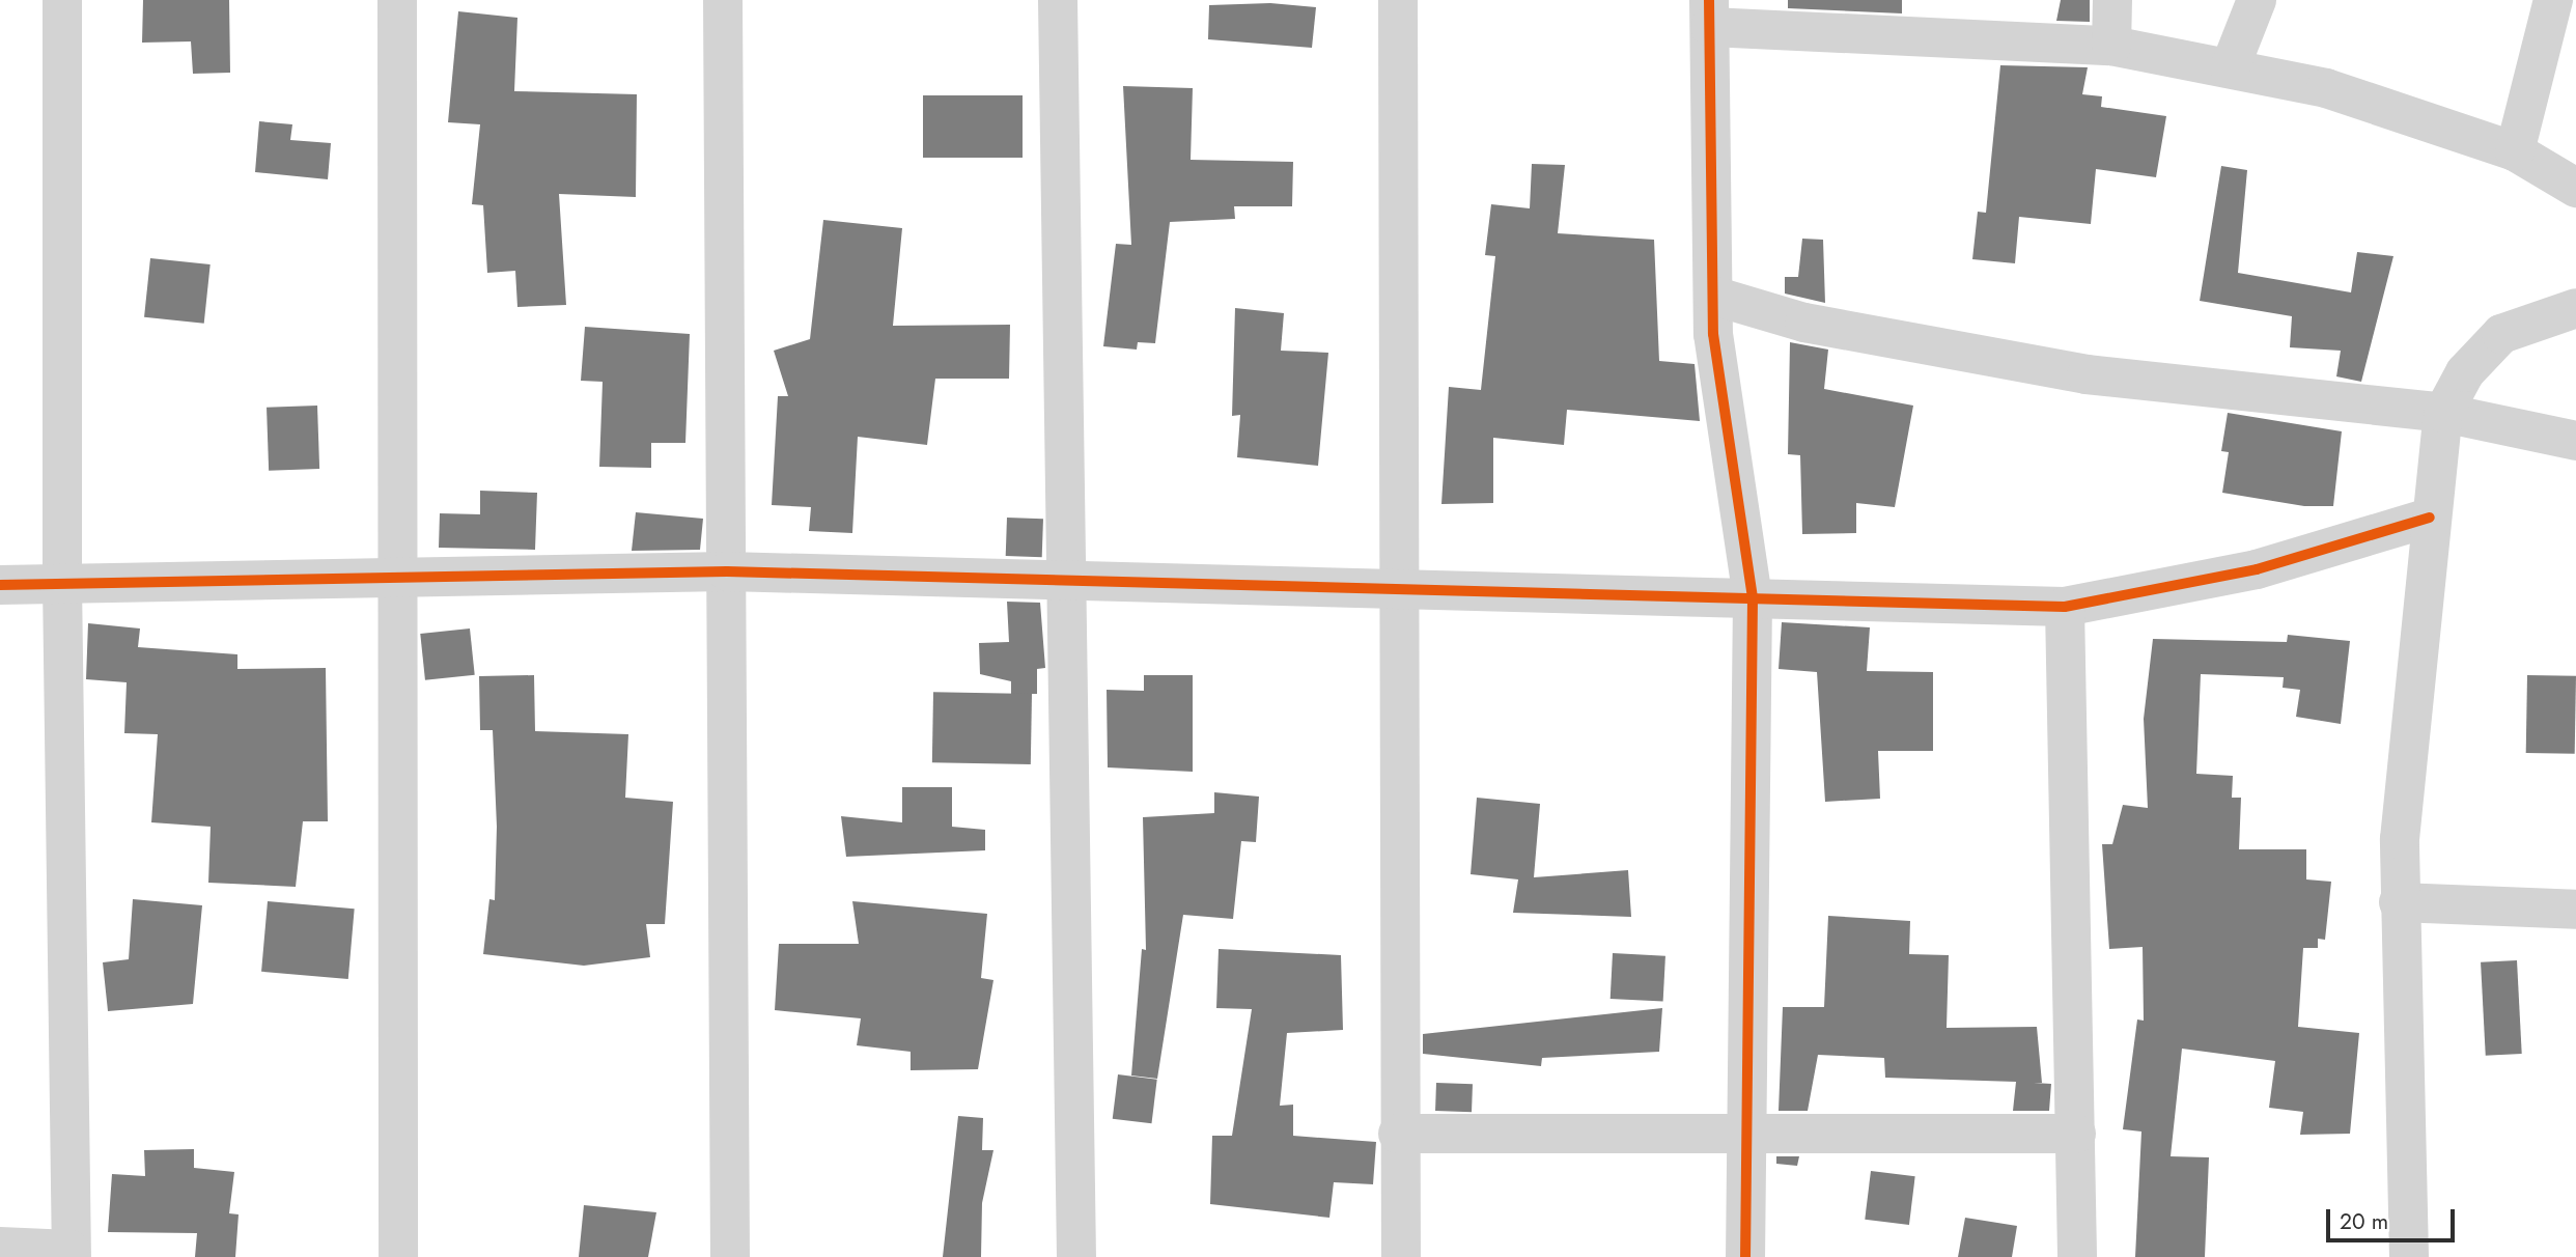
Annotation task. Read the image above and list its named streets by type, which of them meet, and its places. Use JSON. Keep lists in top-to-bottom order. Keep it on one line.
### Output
{"scale_bar":"20 m"}
